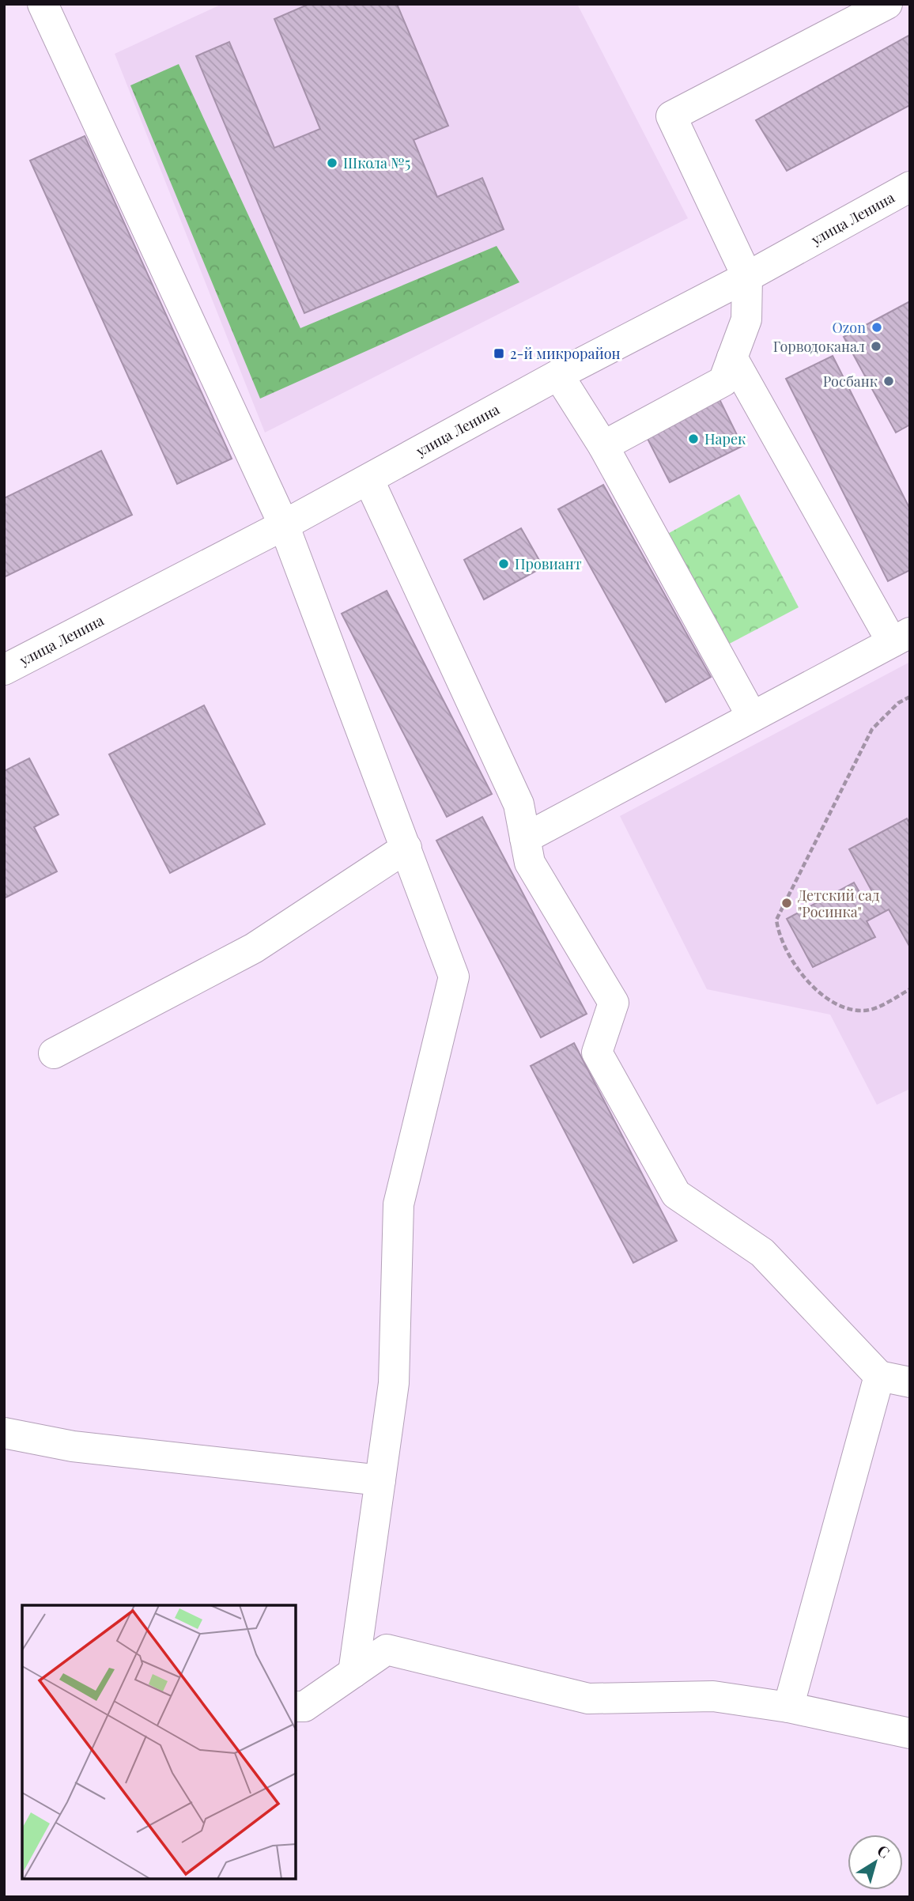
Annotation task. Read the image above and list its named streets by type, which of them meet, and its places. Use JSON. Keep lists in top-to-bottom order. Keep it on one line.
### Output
{"streets":{"street":["улица Ленина"]},"places":{"other":["Школа №5","Ozon","Горводоканал","Росбанк","Нарек","Провиант","Детский сад \"Росинка\""],"transit":["2-й микрорайон"]},"north":"top right"}
